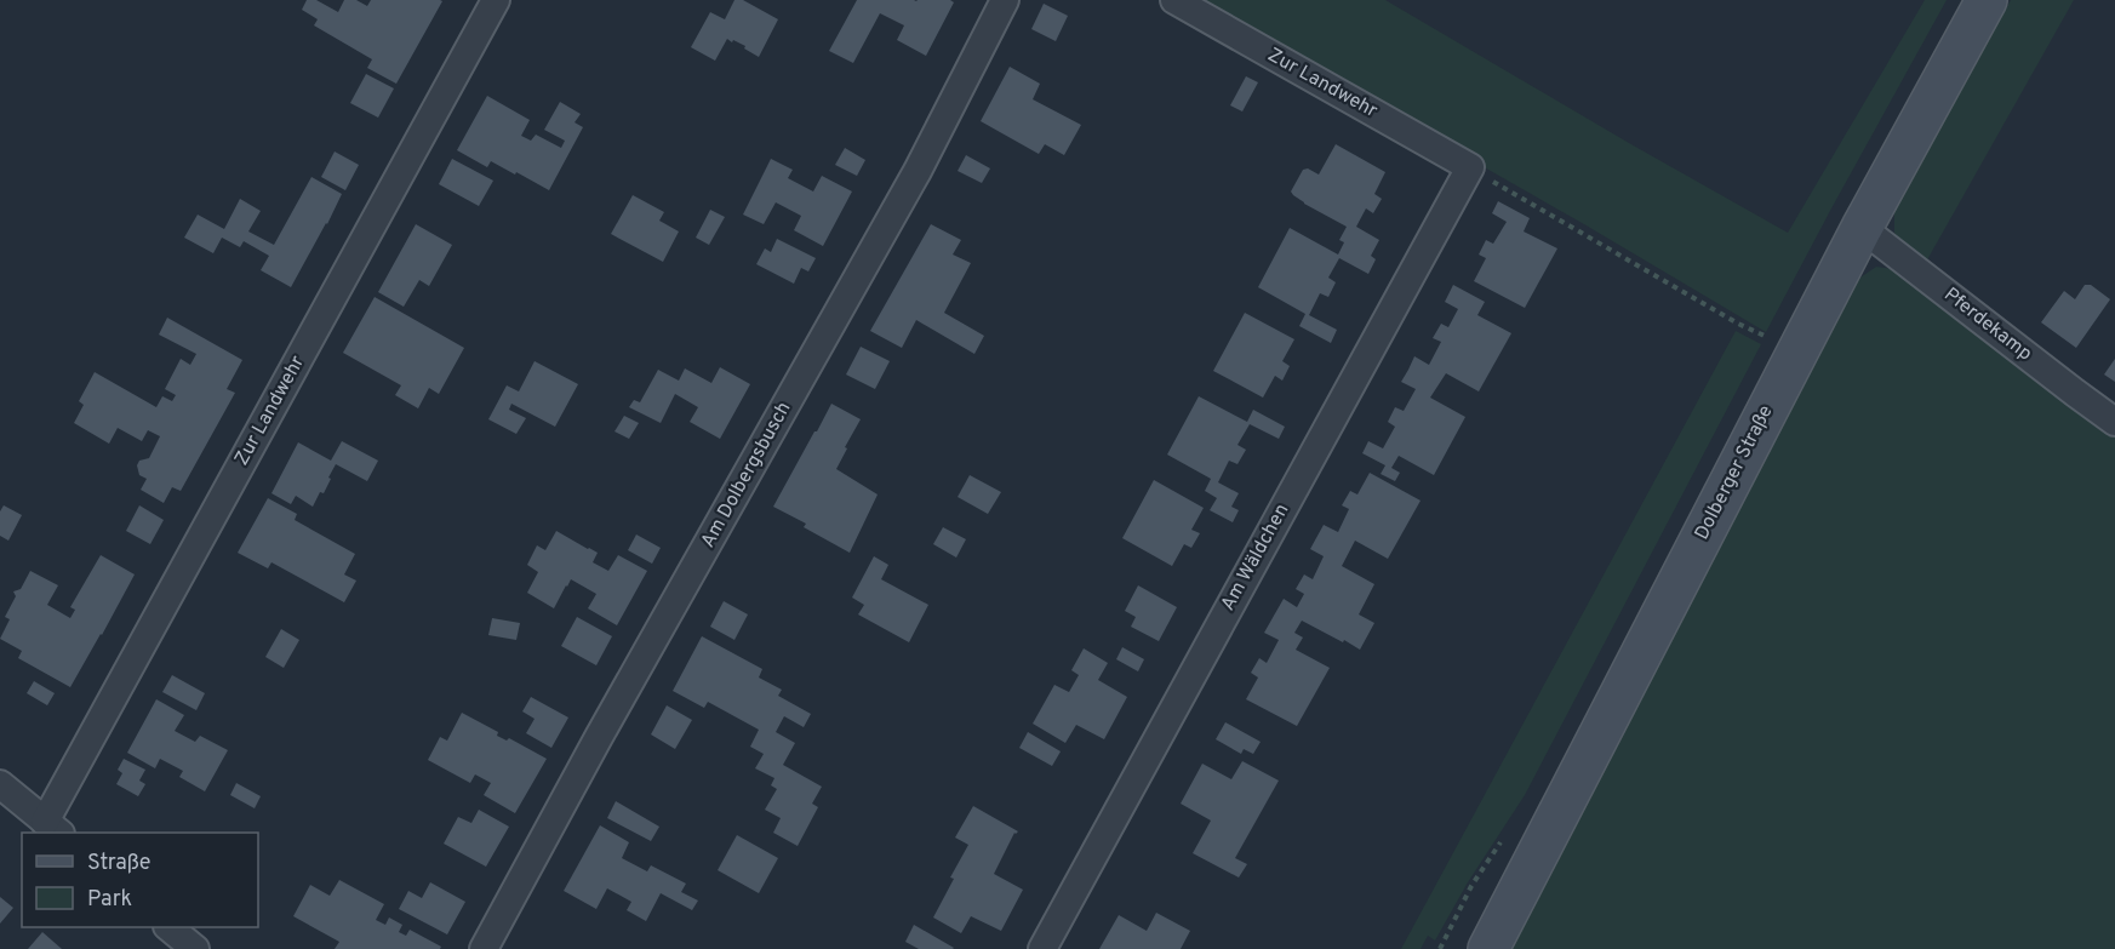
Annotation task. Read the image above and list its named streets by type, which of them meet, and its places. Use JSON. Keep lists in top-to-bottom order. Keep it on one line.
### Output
{"streets":{"main road":["Dolberger Straße"],"street":["Zur Landwehr","Pferdekamp","Am Dolbergsbusch","Am Wäldchen"]},"crossings":[["Zur Landwehr","Am Wäldchen"],["Pferdekamp","Dolberger Straße"]],"legend":["Straße","Park"]}
